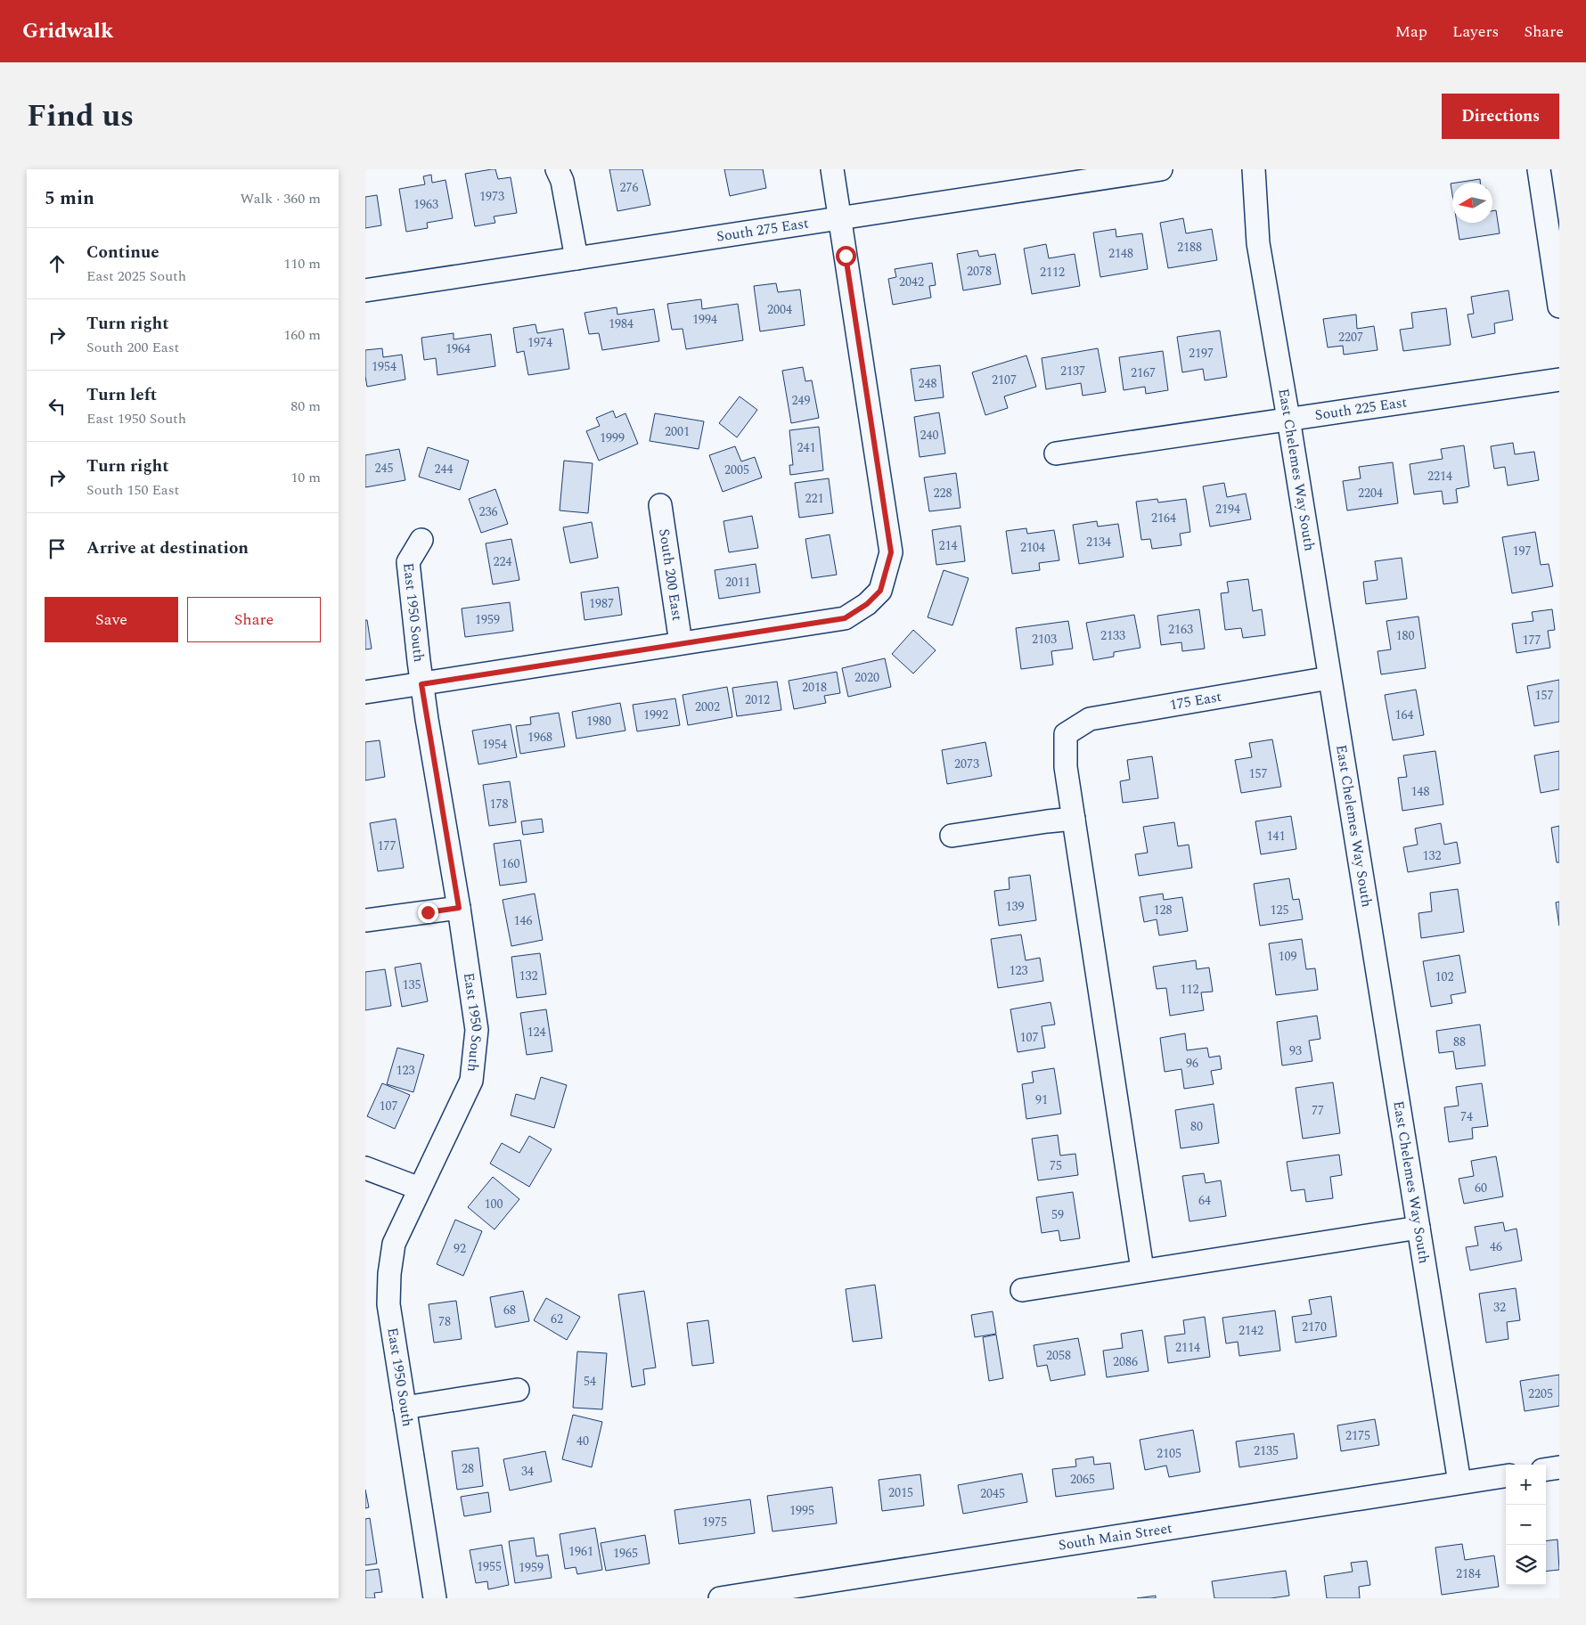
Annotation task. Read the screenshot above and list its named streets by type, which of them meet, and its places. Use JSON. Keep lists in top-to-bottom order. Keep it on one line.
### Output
{"streets":{"street":["South 275 East","South 225 East","East Chelemes Way South","South 200 East","East 1950 South","175 East","South Main Street"]},"crossings":[["South 225 East","East Chelemes Way South"],["East Chelemes Way South","175 East"],["East Chelemes Way South","South Main Street"]],"house_numbers":["276","1973","1963","2188","2148","2078","2112","2042","2004","1994","1984","2207","1974","1964","2197","1954","2137","2167","2107","248","249","2001","240","1999","241","245","244","2005","2214","228","2204","221","2194","236","2164","2134","214","2104","197","224","2011","1987","1959","2163","2133","180","2103","177","2020","2018","157","2012","2002","1992","164","1980","1968","1954","2073","157","148","178","141","177","132","160","139","128","125","146","109","123","132","102","135","112","124","107","88","93","96","123","91","107","77","74","80","75","60","64","100","59","46","92","32","68","62","78","2170","2142","2114","2058","2086","54","2205","2175","40","2135","2105","28","34","2065","2015","2045","1995","1975","1961","1965","1955","1959","2184"],"north":"left","page":{"header":"Gridwalk","nav":["Map","Layers","Share"],"title":"Find us","buttons":["Directions",["Save","Share"]],"heading":["5 min","Walk · 360 m"],"list":[["Continue","East 2025 South","110 m"],["Turn right","South 200 East","160 m"],["Turn left","East 1950 South","80 m"],["Turn right","South 150 East","10 m"],"Arrive at destination"],"map_buttons":["+","−"]}}
